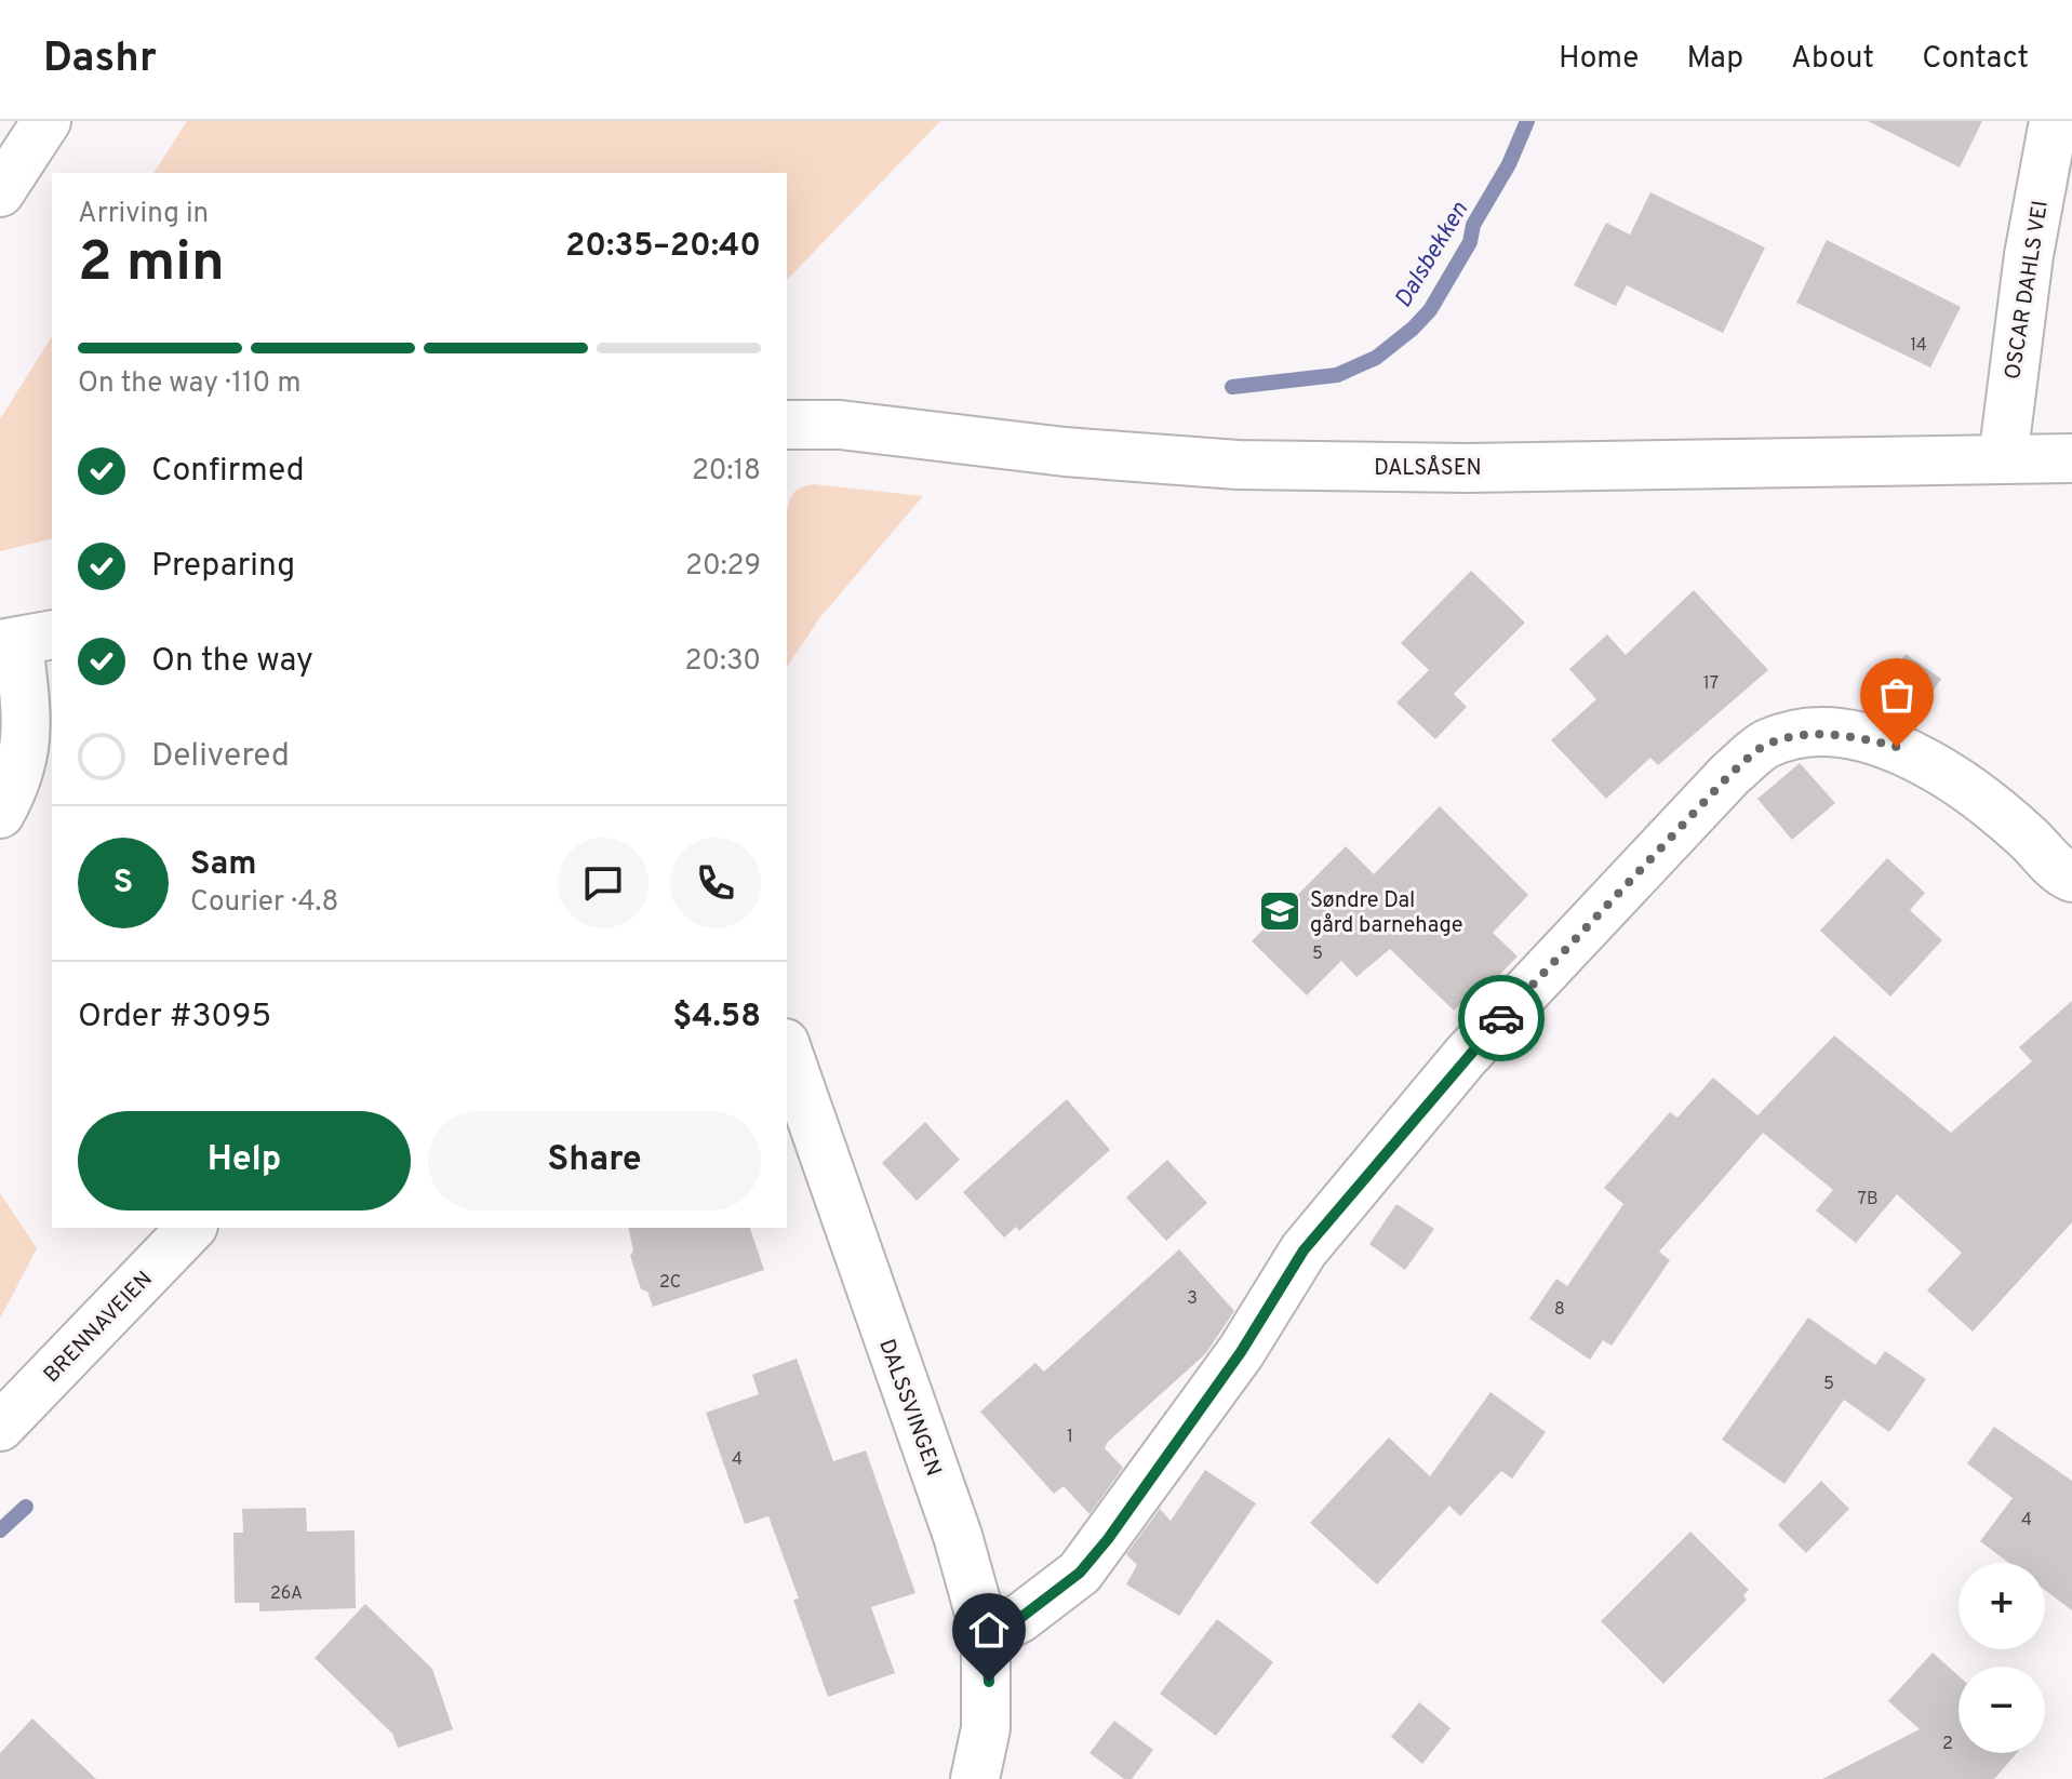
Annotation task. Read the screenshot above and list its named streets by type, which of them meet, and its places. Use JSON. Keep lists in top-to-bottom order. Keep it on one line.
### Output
{"streets":{"main road":["OSCAR DAHLS VEI","DALSÅSEN","BRENNAVEIEN","DALSSVINGEN"]},"crossings":[["OSCAR DAHLS VEI","DALSÅSEN"]],"water":["Dalsbekken"],"places":{"school or university":["Søndre Dal gård barnehage"]},"house_numbers":["14","17","5","7B","2C","3","8","5","1","4","4","26A","2"],"page":{"header":"Dashr","nav":["Home","Map","About","Contact"],"heading":["2 min","Arriving in","20:35–20:40"],"panel":["Sam","Courier · 4.8","Order #3095","$4.58"],"bar":"On the way · 110 m","list":[["Confirmed","20:18"],["Preparing","20:29"],["On the way","20:30"],"Delivered"],"round":"S","buttons":["Help","Share"],"map_buttons":["+","−"]}}
